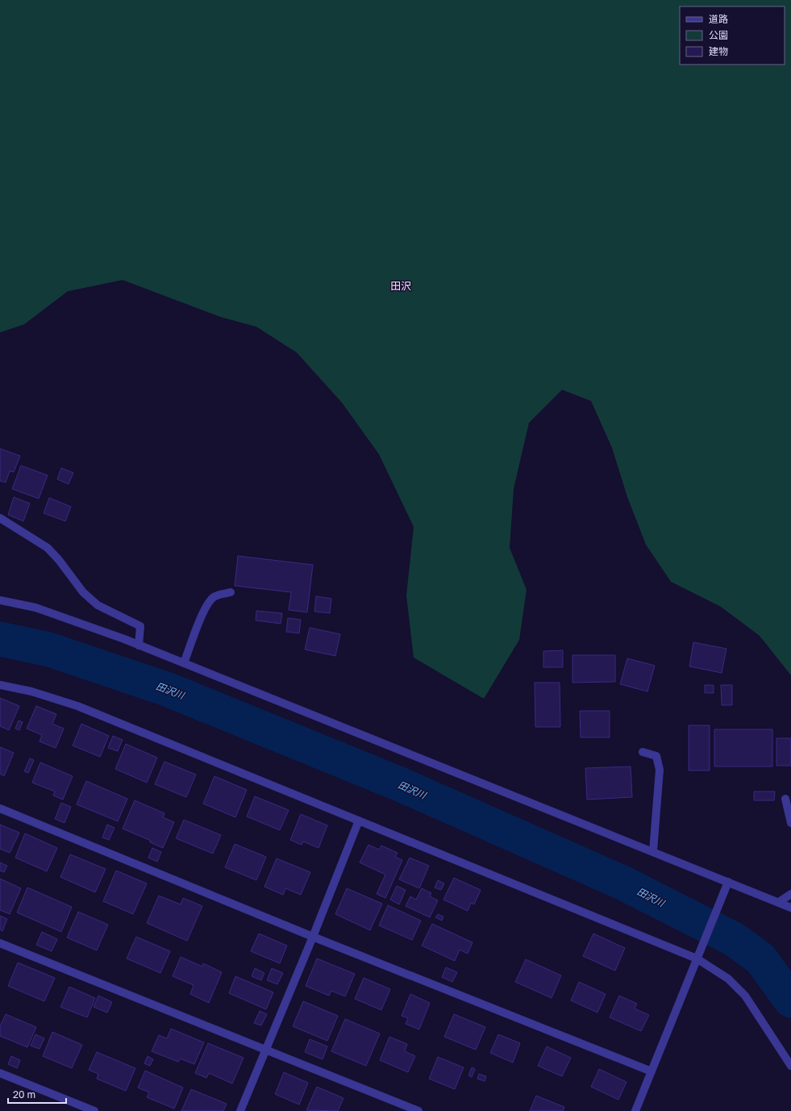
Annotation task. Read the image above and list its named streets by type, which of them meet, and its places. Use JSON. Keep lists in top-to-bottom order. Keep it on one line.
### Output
{"districts":["田沢"],"water":["田沢川"],"legend":["道路","公園","建物"],"scale_bar":"20 m"}
